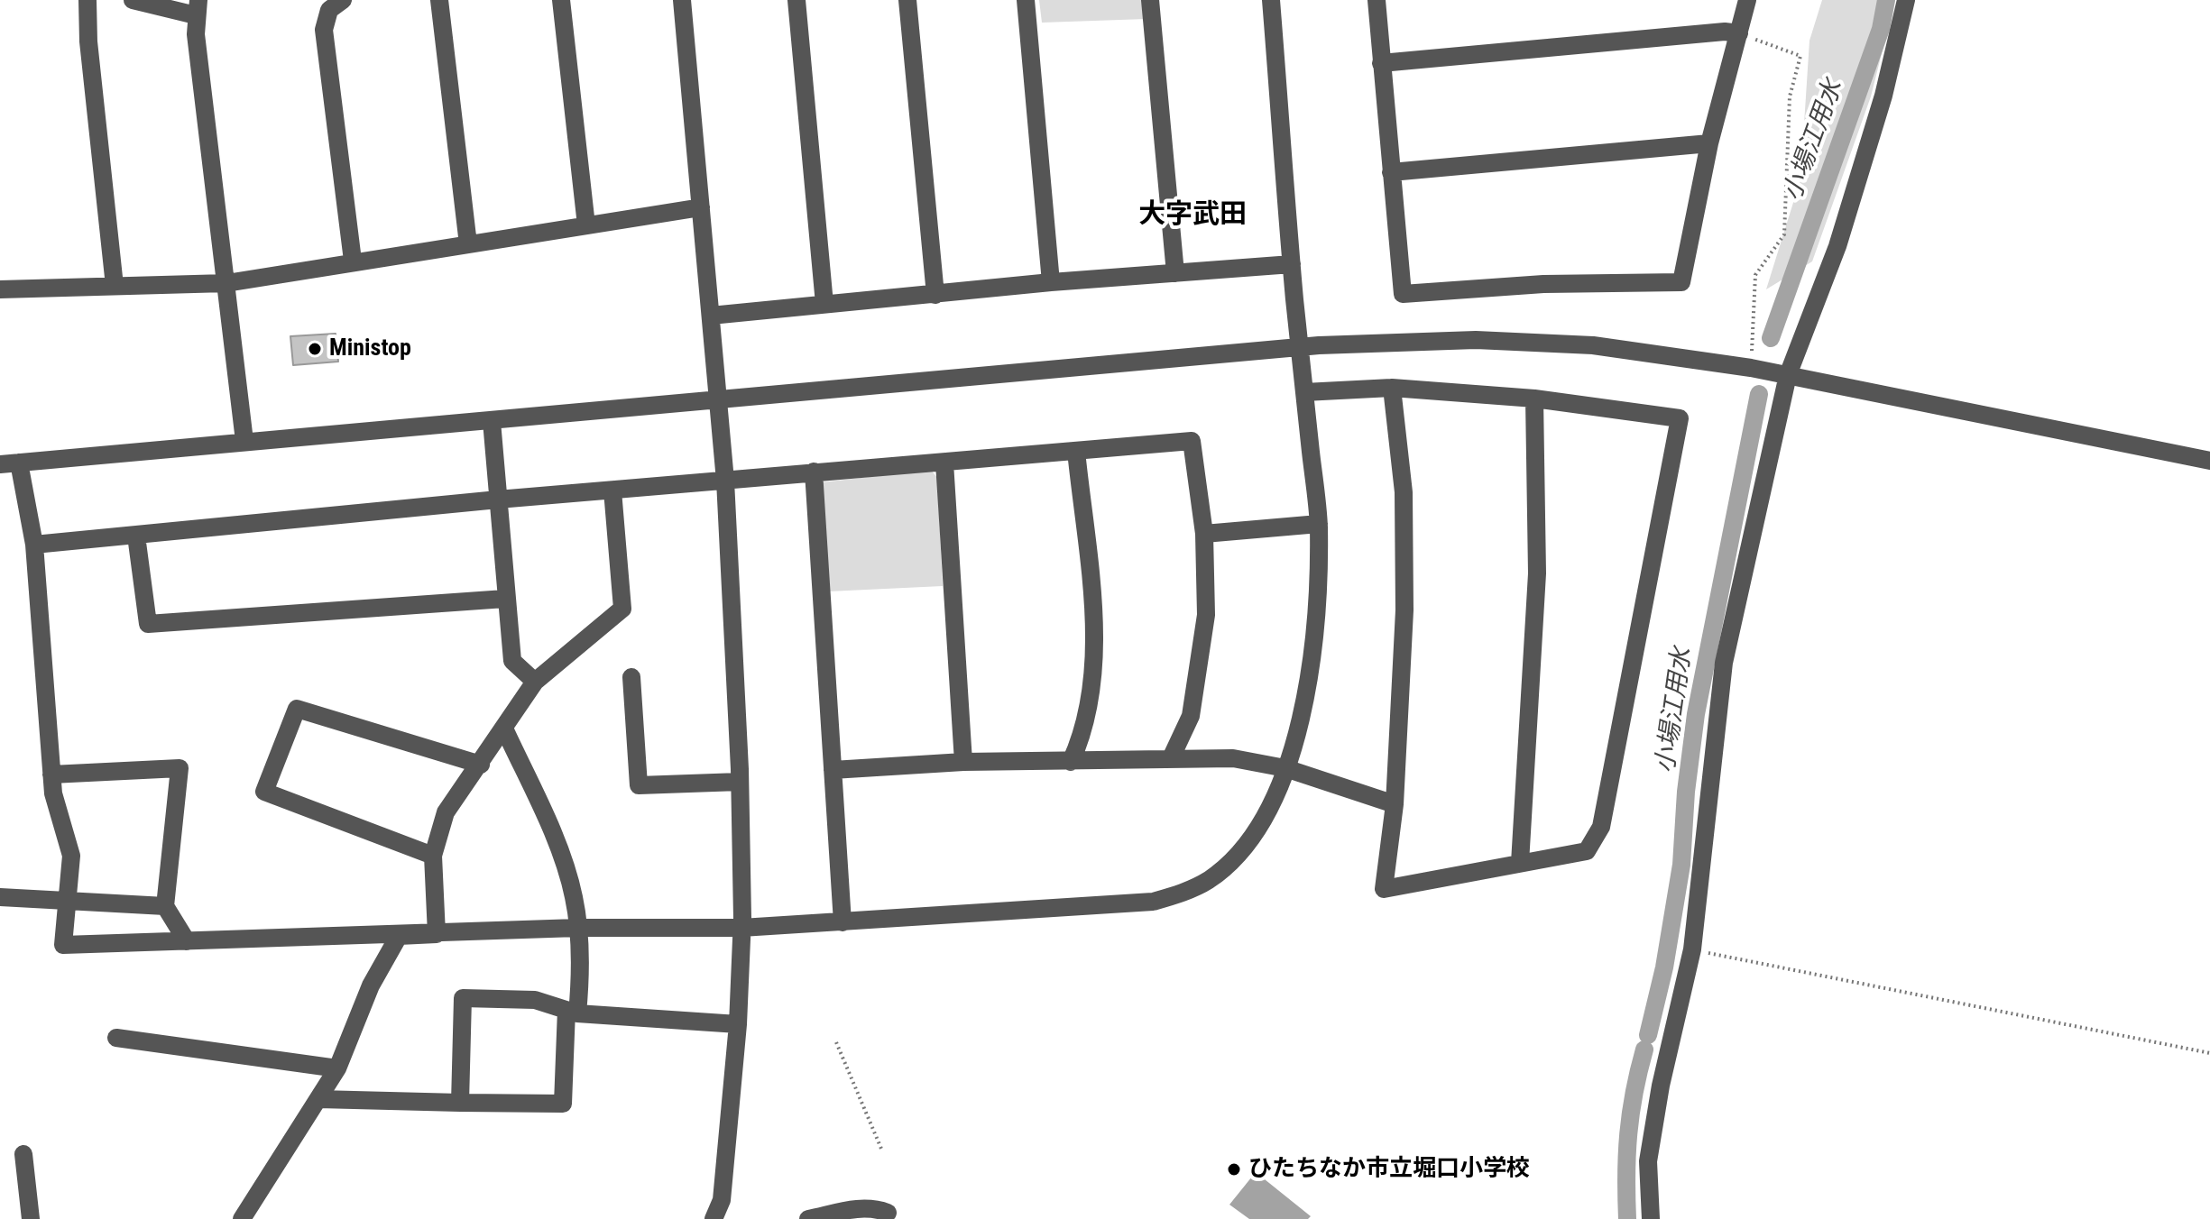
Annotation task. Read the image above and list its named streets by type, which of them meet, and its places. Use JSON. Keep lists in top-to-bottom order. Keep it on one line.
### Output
{"districts":["大字武田"],"water":["小場江用水"],"places":["Ministop","ひたちなか市立堀口小学校"]}
